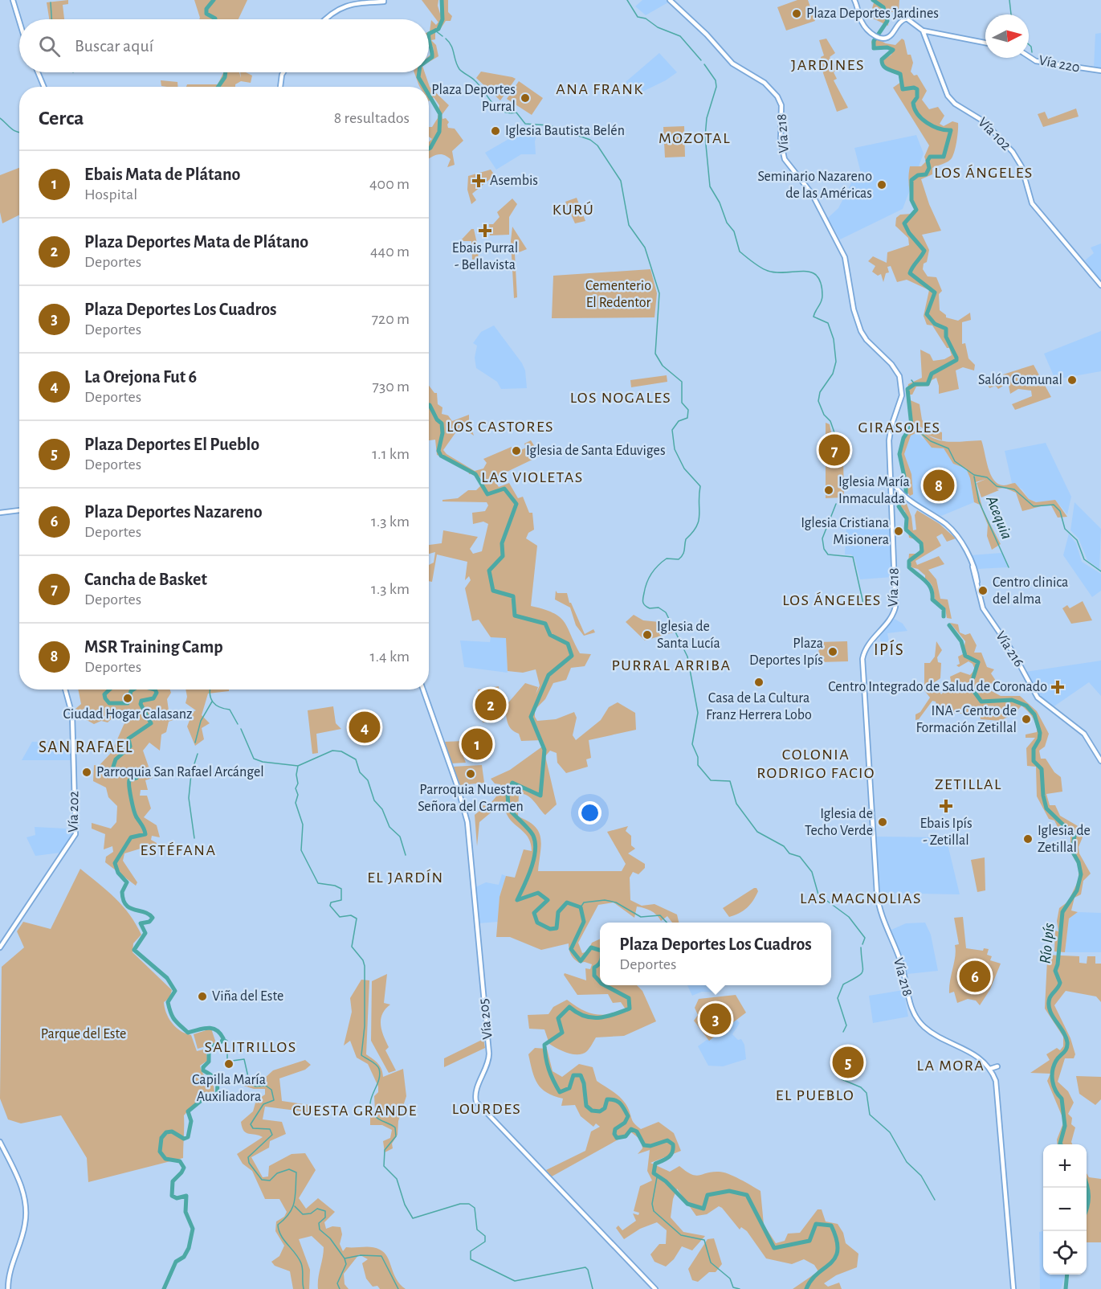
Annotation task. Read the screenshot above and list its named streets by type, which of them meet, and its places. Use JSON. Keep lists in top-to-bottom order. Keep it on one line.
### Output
{"streets":{"main road":["Vía 220","Vía 218","Vía 102","Vía 216","Vía 202","Vía 205"]},"crossings":[["Vía 218","Vía 216"]],"districts":["JARDINES","ANA FRANK","MOZOTAL","LOS ÁNGELES","KURÚ","LOS NOGALES","LOS CASTORES","GIRASOLES","LAS VIOLETAS","LOS ÁNGELES","IPÍS","PURRAL ARRIBA","SAN RAFAEL","COLONIA RODRIGO FACIO","ZETILLAL","ESTÉFANA","EL JARDÍN","LAS MAGNOLIAS","SALITRILLOS","LA MORA","EL PUEBLO","LOURDES","CUESTA GRANDE"],"water":["Acequia","Río Ipís"],"parks":["Cementerio El Redentor","Parque del Este"],"places":{"other":["Plaza Deportes Jardines","Plaza Deportes Purral","Iglesia Bautista Belén","Seminario Nazareno de las Américas","Salón Comunal","Iglesia de Santa Eduviges","Iglesia María Inmaculada","Iglesia Cristiana Misionera","Centro clinica del alma","Iglesia de Santa Lucía","Plaza Deportes Ipís","Casa de La Cultura Franz Herrera Lobo","Ciudad Hogar Calasanz","INA - Centro de Formación Zetillal","Parroquia San Rafael Arcángel","Parroquia Nuestra Señora del Carmen","Iglesia de Techo Verde","Iglesia de Zetillal","Viña del Este","Capilla María Auxiliadora"],"health":["Asembis","Ebais Purral - Bellavista","Centro Integrado de Salud de Coronado","Ebais Ipís - Zetillal"]},"north":"right","page":{"search":"Buscar aquí","heading":["Cerca","8 resultados"],"list":[{"mark":"1","name":"Ebais Mata de Plátano","note":"Hospital","value":"400 m"},{"mark":"2","name":"Plaza Deportes Mata de Plátano","note":"Deportes","value":"440 m"},{"mark":"3","name":"Plaza Deportes Los Cuadros","note":"Deportes","value":"720 m"},{"mark":"4","name":"La Orejona Fut 6","note":"Deportes","value":"730 m"},{"mark":"5","name":"Plaza Deportes El Pueblo","note":"Deportes","value":"1.1 km"},{"mark":"6","name":"Plaza Deportes Nazareno","note":"Deportes","value":"1.3 km"},{"mark":"7","name":"Cancha de Basket","note":"Deportes","value":"1.3 km"},{"mark":"8","name":"MSR Training Camp","note":"Deportes","value":"1.4 km"}],"pins":["7","8","2","4","1","6","3","5"],"popup":["Plaza Deportes Los Cuadros","Deportes"],"map_buttons":["+","−"]}}
